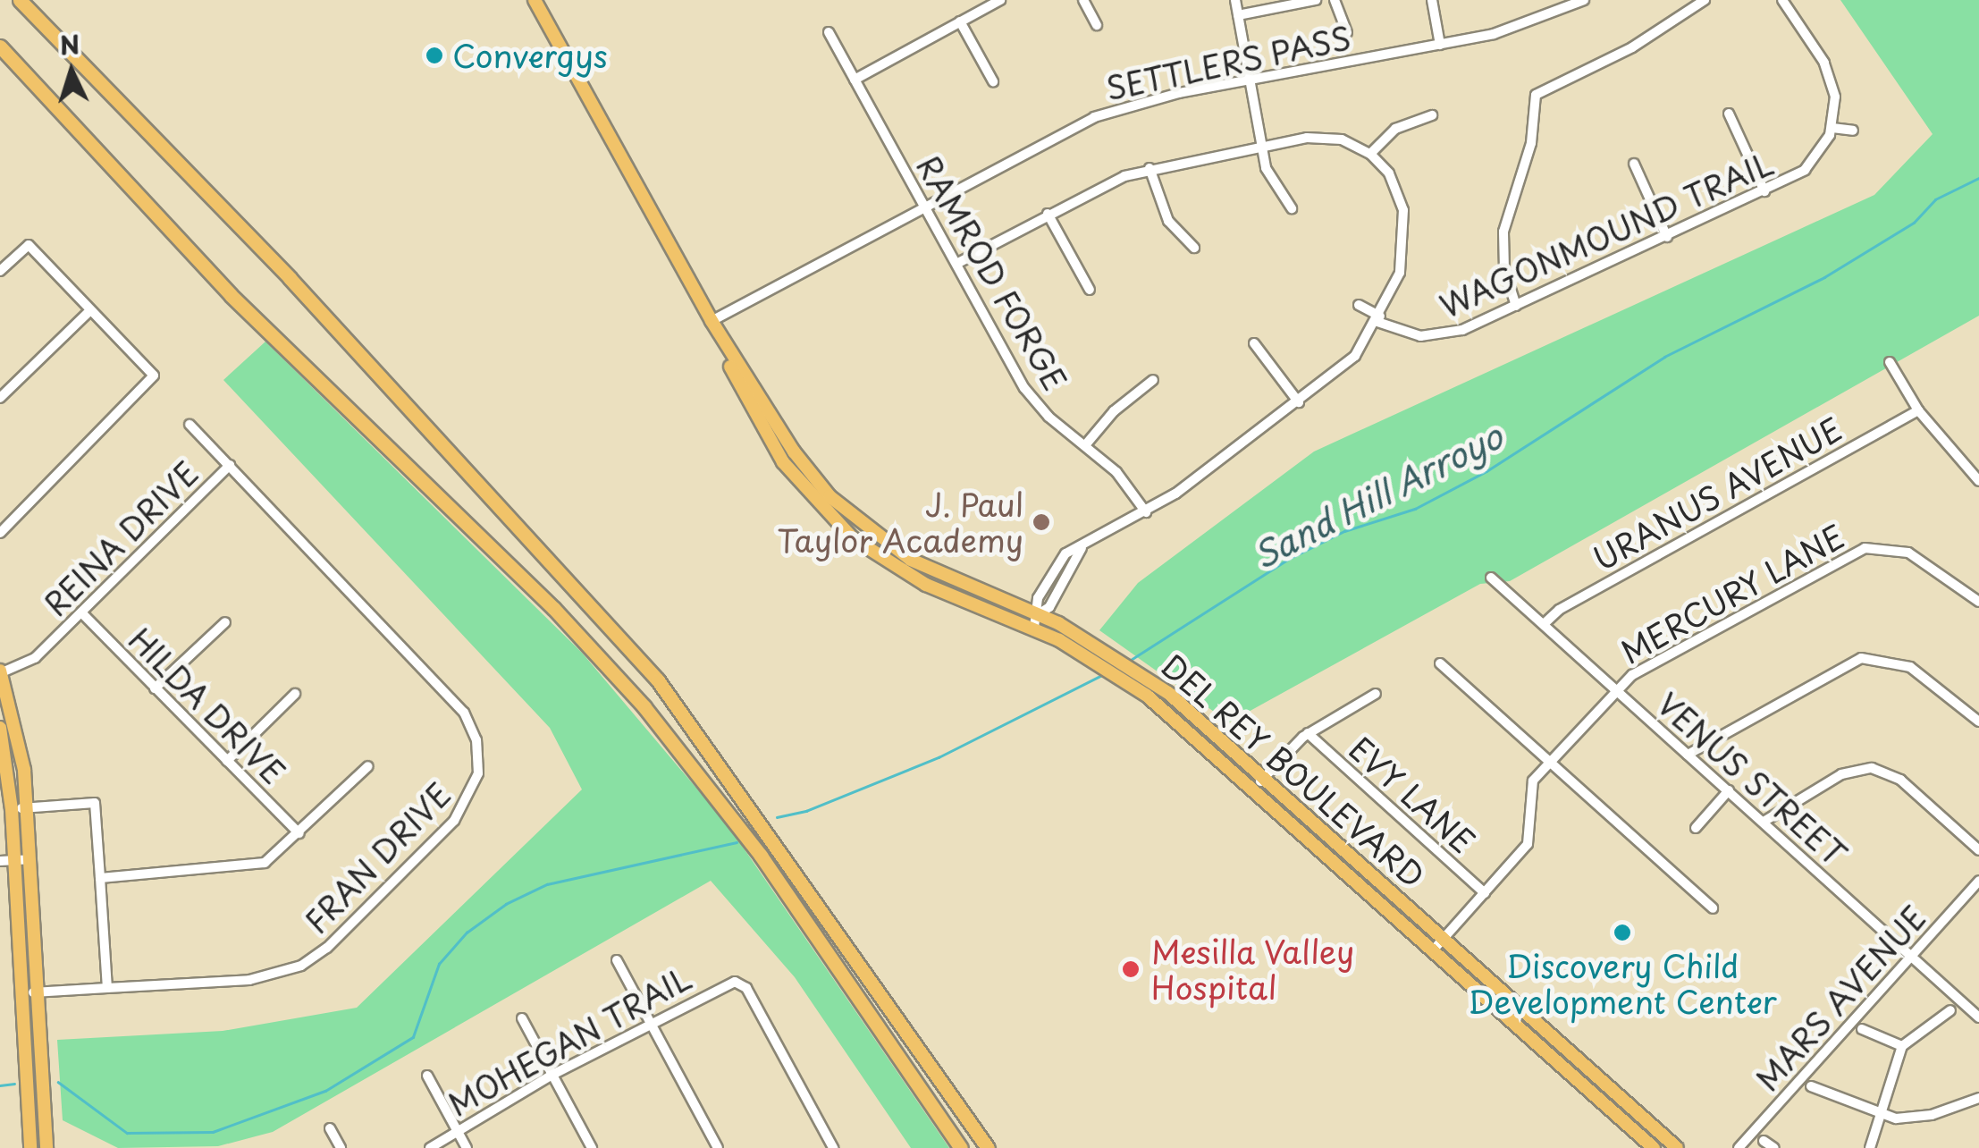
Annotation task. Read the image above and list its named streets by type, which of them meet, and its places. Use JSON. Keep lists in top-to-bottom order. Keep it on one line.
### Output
{"streets":{"main road":["DEL REY BOULEVARD"],"street":["SETTLERS PASS","WAGONMOUND TRAIL","RAMROD FORGE","URANUS AVENUE","REINA DRIVE","MERCURY LANE","HILDA DRIVE","VENUS STREET","EVY LANE","FRAN DRIVE","MARS AVENUE","MOHEGAN TRAIL"]},"crossings":[["SETTLERS PASS","RAMROD FORGE"],["SETTLERS PASS","DEL REY BOULEVARD"],["URANUS AVENUE","VENUS STREET"],["REINA DRIVE","HILDA DRIVE"],["REINA DRIVE","FRAN DRIVE"],["MERCURY LANE","DEL REY BOULEVARD"],["MERCURY LANE","VENUS STREET"],["MERCURY LANE","EVY LANE"],["VENUS STREET","MARS AVENUE"]],"water":["Sand Hill Arroyo"],"places":["Convergys","J. Paul Taylor Academy","Discovery Child Development Center","Mesilla Valley Hospital"],"north":"top"}
